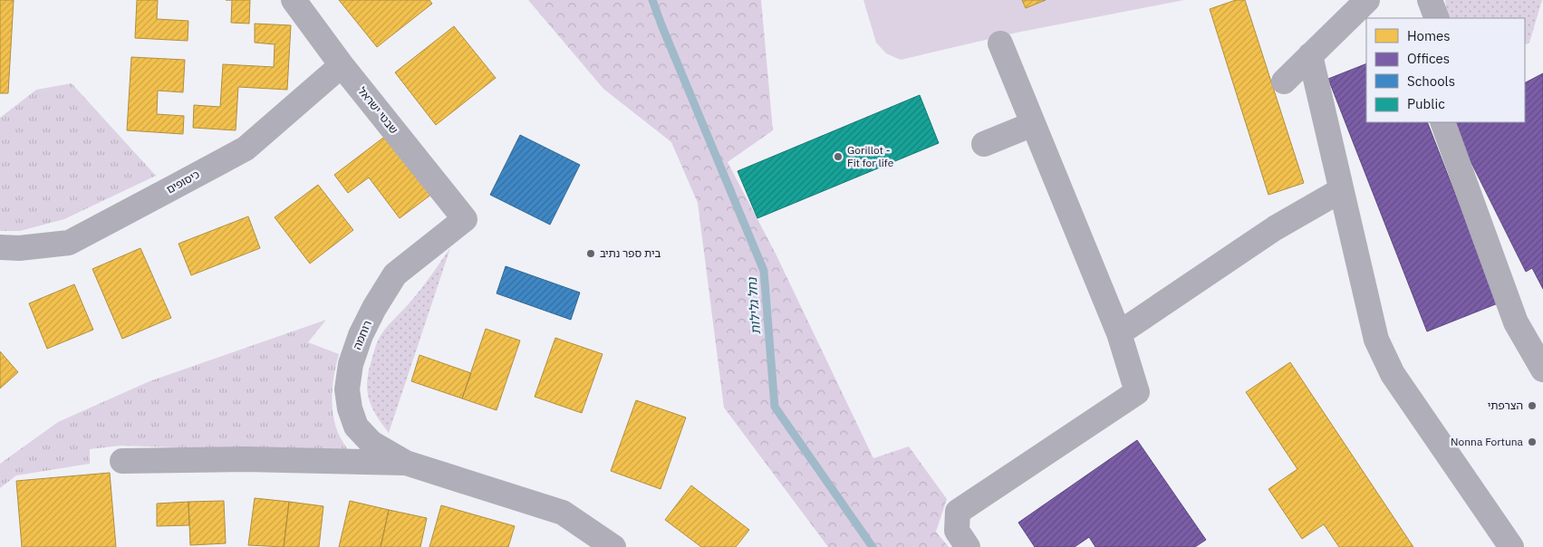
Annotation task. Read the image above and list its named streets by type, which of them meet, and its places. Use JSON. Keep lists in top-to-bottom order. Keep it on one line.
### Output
{"streets":{"street":["שבטי ישראל","כיסופים","רוחמה"]},"crossings":[["שבטי ישראל","כיסופים"],["שבטי ישראל","רוחמה"]],"water":["נחל גלילות"],"places":["Gorillot - Fit for life","בית ספר נתיב","הצרפתי","Nonna Fortuna"],"legend":["Homes","Offices","Schools","Public"]}
